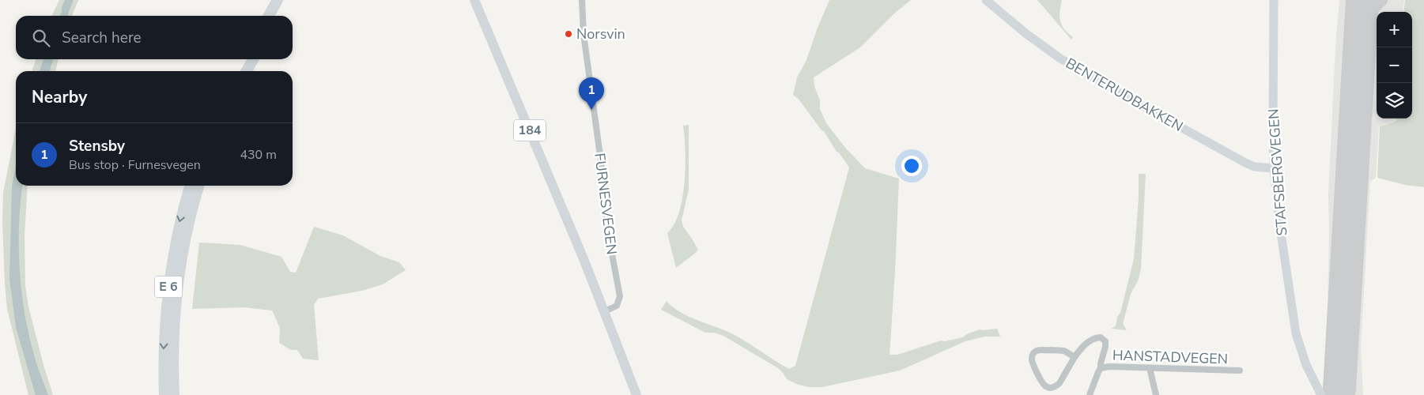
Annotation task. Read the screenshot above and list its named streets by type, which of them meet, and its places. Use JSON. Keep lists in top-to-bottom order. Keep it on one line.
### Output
{"streets":{"highway":["E 6"],"main road":["BENTERUDBAKKEN","184","STAFSBERGVEGEN"],"street":["FURNESVEGEN","HANSTADVEGEN"]},"crossings":[["BENTERUDBAKKEN","STAFSBERGVEGEN"],["184","FURNESVEGEN"]],"places":["Norsvin"],"page":{"map_buttons":["+","−"],"search":"Search here","heading":"Nearby","pins":"1","list":[{"mark":"1","name":"Stensby","note":"Bus stop · Furnesvegen","value":"430 m"}]}}
